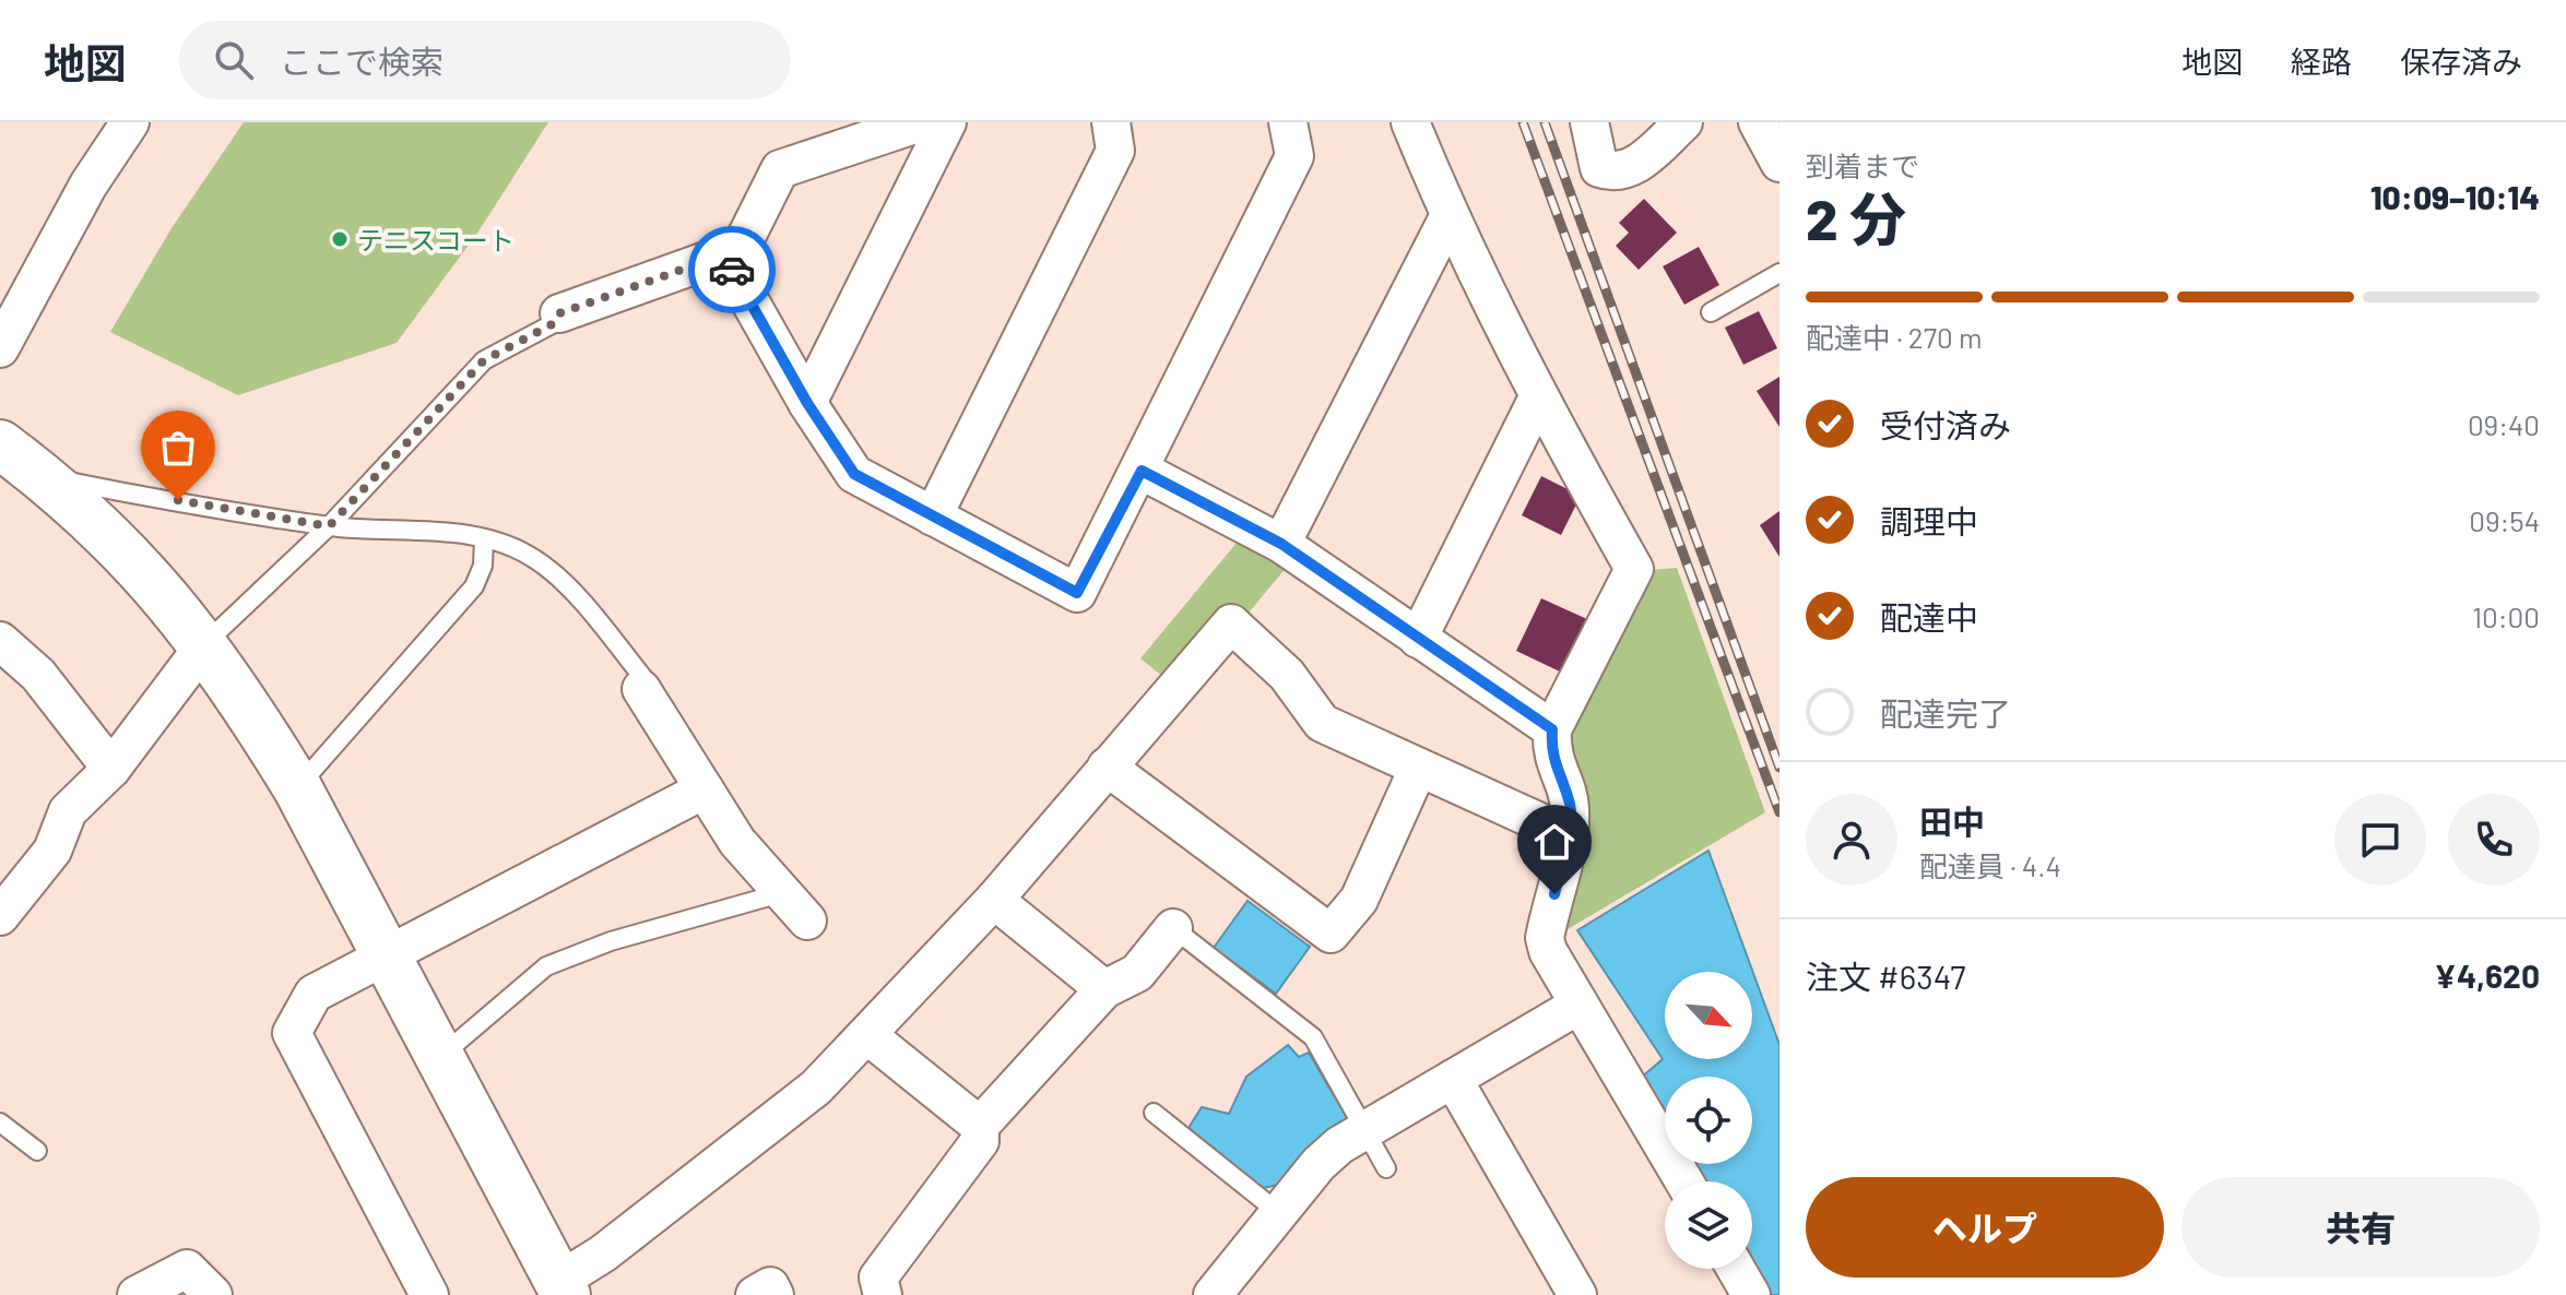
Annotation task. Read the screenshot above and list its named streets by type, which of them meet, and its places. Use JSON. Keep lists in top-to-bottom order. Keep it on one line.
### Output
{"places":["テニスコート"],"north":"bottom right","page":{"header":"地図","search":"ここで検索","nav":["地図","経路","保存済み"],"heading":["2 分","到着まで","10:09–10:14"],"panel":["田中","配達員 · 4.4","注文 #6347","¥4,620"],"bar":"配達中 · 270 m","list":[["受付済み","09:40"],["調理中","09:54"],["配達中","10:00"],"配達完了"],"buttons":["ヘルプ","共有"]}}
